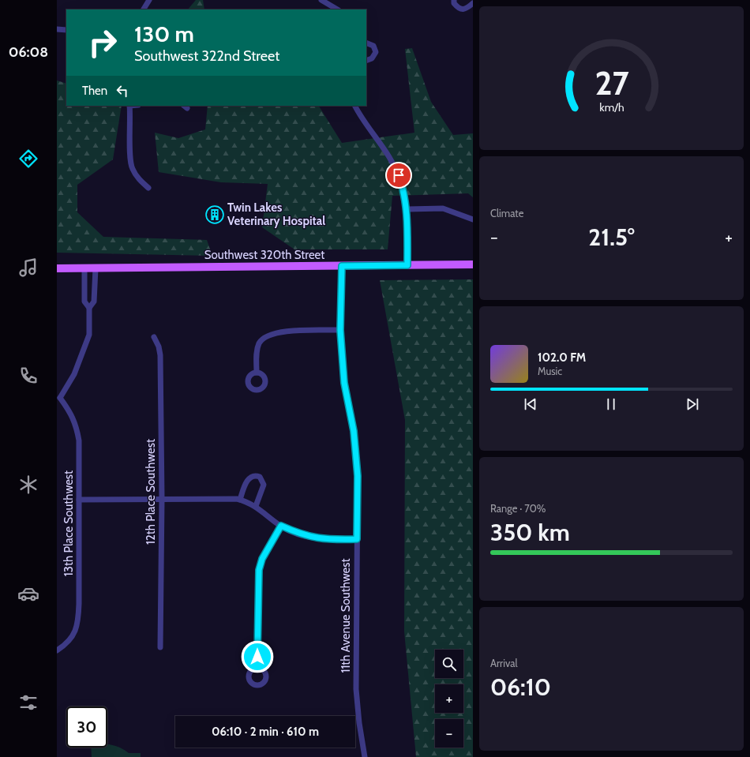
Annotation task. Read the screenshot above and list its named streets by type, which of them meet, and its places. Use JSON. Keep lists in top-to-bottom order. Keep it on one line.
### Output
{"streets":{"main road":["Southwest 320th Street"],"street":["12th Place Southwest","13th Place Southwest","11th Avenue Southwest"]},"crossings":[["Southwest 320th Street","11th Avenue Southwest"]],"places":{"building":["Twin Lakes Veterinary Hospital"]},"page":{"tabs":"06:08","turn":["130 m","Southwest 322nd Street"],"then":"Then","tile":["Climate",["Range · 70%","350 km"],["Arrival","06:10"]],"heat":["−","21.5°","+"],"song":["102.0 FM","Music"],"map_buttons":["+","−"],"limit":"30","trip":"06:10 · 2 min · 610 m","gauge":["27","km/h"]}}
